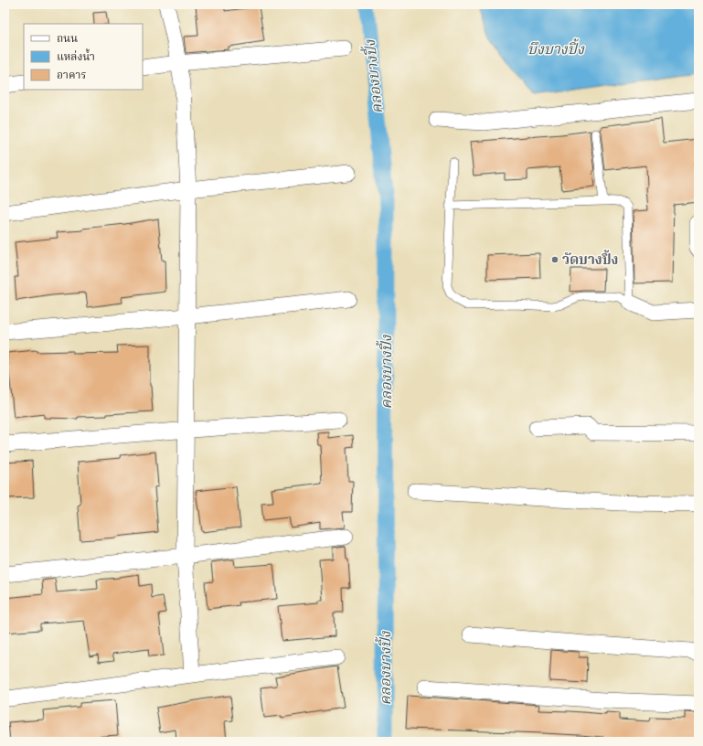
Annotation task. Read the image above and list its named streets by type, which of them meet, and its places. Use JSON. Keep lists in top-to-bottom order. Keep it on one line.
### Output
{"water":["บึงบางปิ้ง","คลองบางปิ้ง"],"places":["วัดบางปิ้ง"],"legend":["ถนน","แหล่งน้ำ","อาคาร"]}
